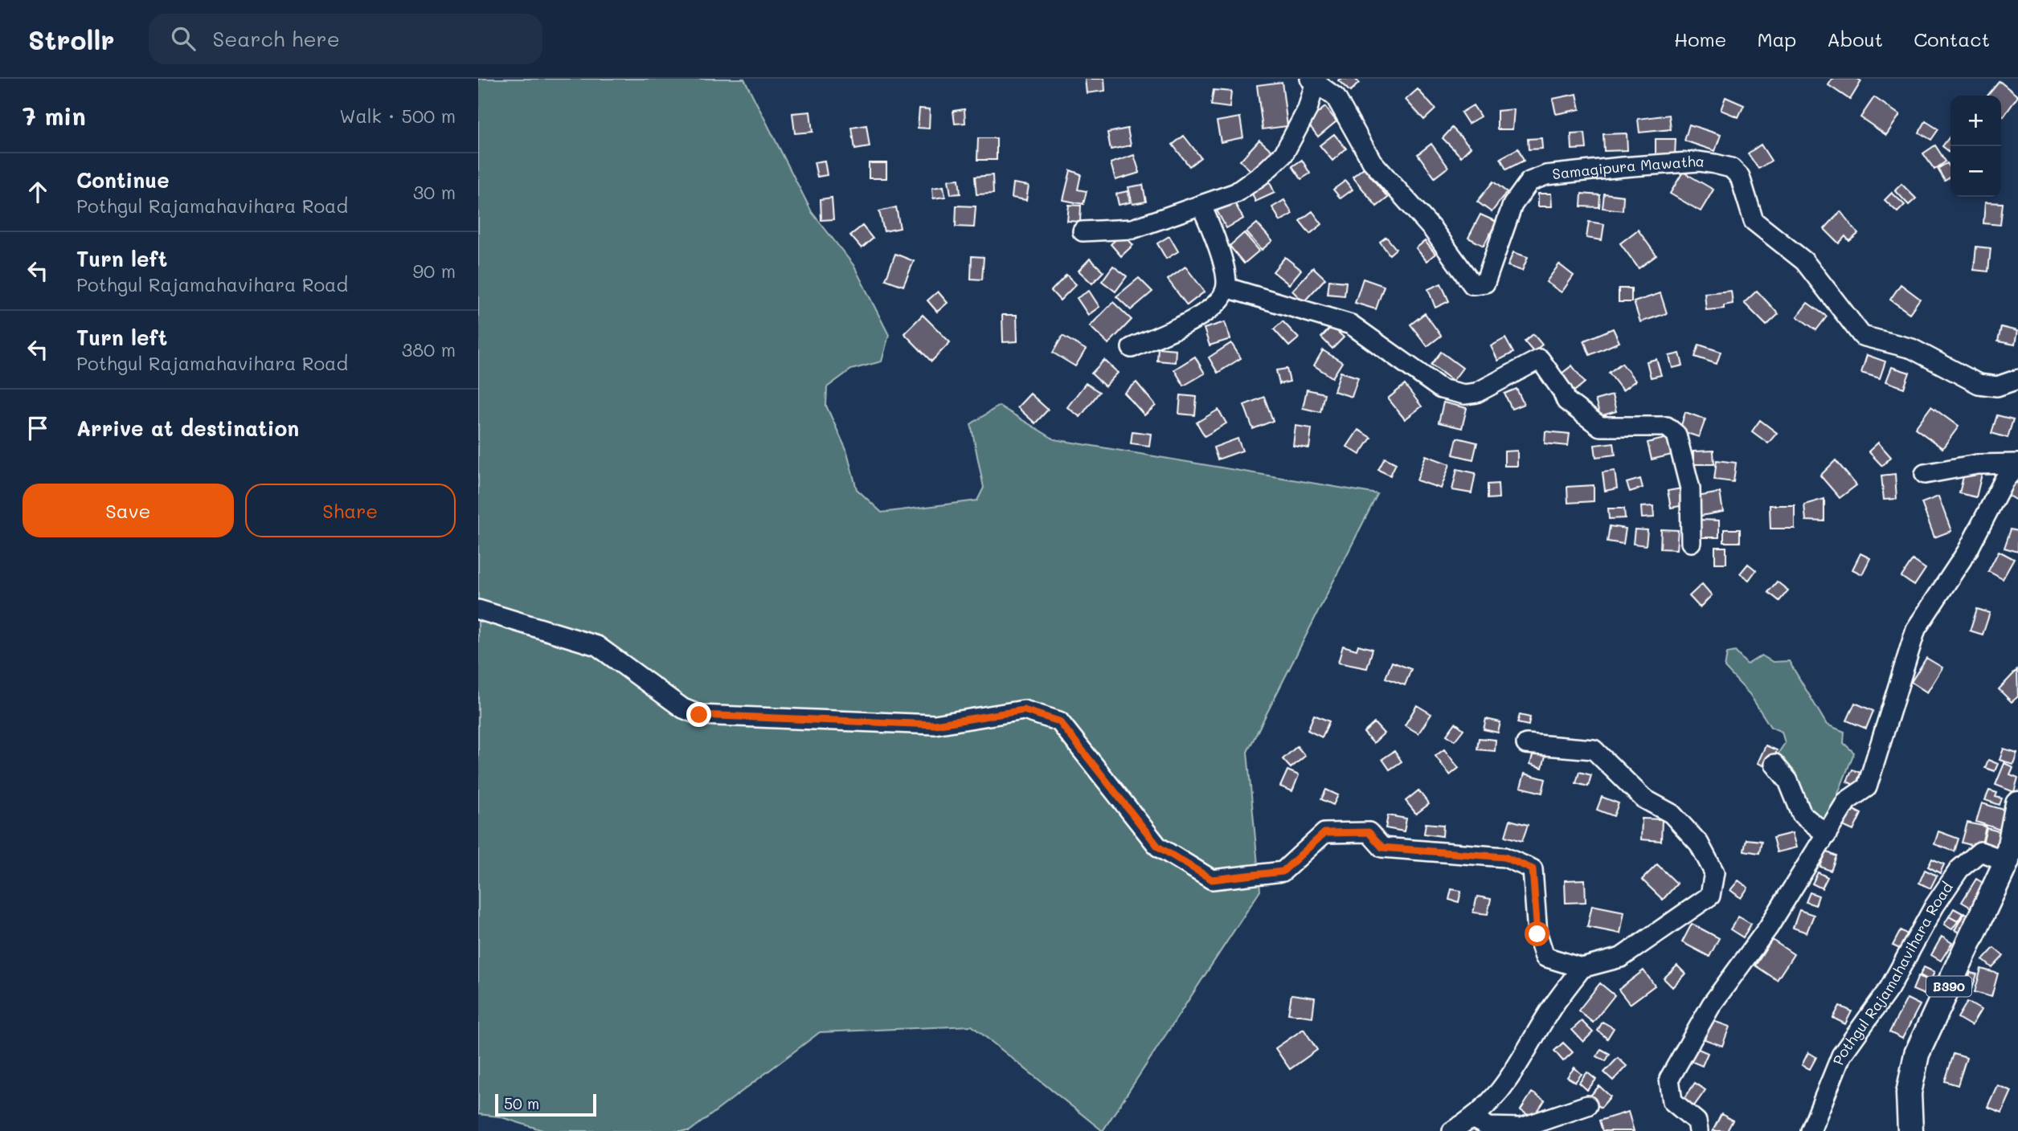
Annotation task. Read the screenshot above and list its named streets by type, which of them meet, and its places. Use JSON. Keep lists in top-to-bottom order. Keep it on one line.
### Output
{"streets":{"main road":["B390"],"street":["Samagipura Mawatha","Pothgul Rajamahavihara Road"]},"crossings":[["Pothgul Rajamahavihara Road","B390"]],"scale_bar":"50 m","page":{"header":"Strollr","search":"Search here","nav":["Home","Map","About","Contact"],"heading":["7 min","Walk · 500 m"],"map_buttons":["+","−"],"list":[["Continue","Pothgul Rajamahavihara Road","30 m"],["Turn left","Pothgul Rajamahavihara Road","90 m"],["Turn left","Pothgul Rajamahavihara Road","380 m"],"Arrive at destination"],"buttons":["Save","Share"],"scale":"50 m"}}
